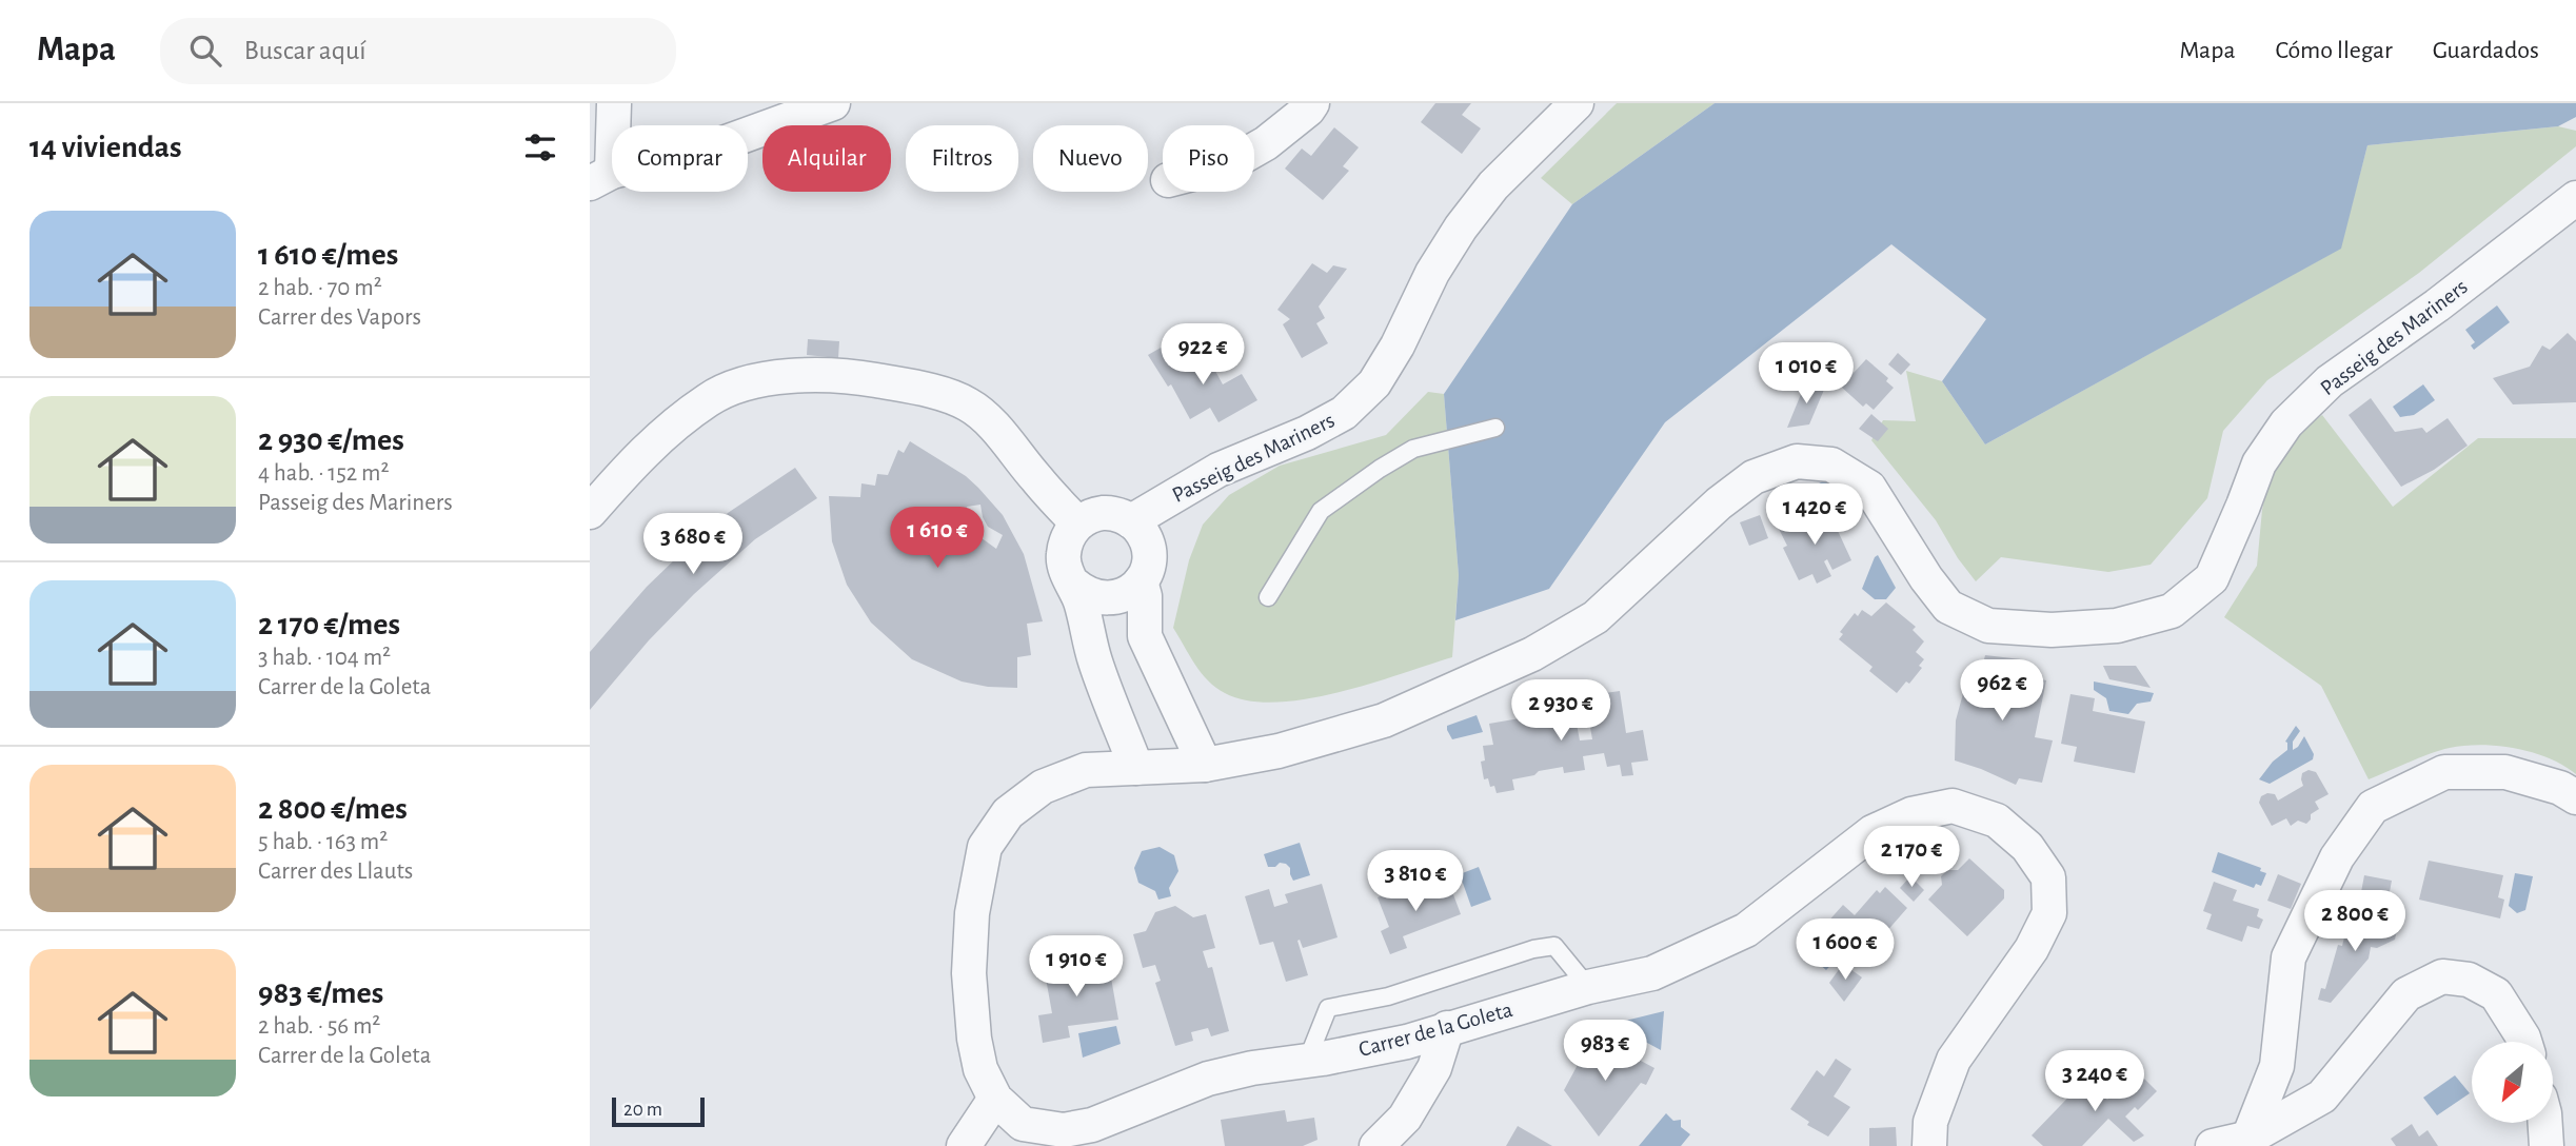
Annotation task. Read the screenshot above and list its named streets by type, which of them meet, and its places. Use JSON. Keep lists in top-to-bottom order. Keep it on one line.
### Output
{"streets":{"street":["Passeig des Mariners","Carrer de la Goleta"]},"crossings":[["Passeig des Mariners","Carrer de la Goleta"]],"scale_bar":"20 m","north":"bottom left","page":{"header":"Mapa","search":"Buscar aquí","nav":["Mapa","Cómo llegar","Guardados"],"heading":"14 viviendas","chip":["Comprar","Alquilar","Filtros","Nuevo","Piso"],"list":[{"name":"1 610 €/mes","note":"2 hab. · 70 m² · Carrer des Vapors"},{"name":"2 930 €/mes","note":"4 hab. · 152 m² · Passeig des Mariners"},{"name":"2 170 €/mes","note":"3 hab. · 104 m² · Carrer de la Goleta"},{"name":"2 800 €/mes","note":"5 hab. · 163 m² · Carrer des Llauts"},{"name":"983 €/mes","note":"2 hab. · 56 m² · Carrer de la Goleta"}],"price":["922 €","1 010 €","1 420 €","1 610 €","3 680 €","962 €","2 930 €","2 170 €","3 810 €","2 800 €","1 600 €","1 910 €","983 €","3 240 €"],"scale":"20 m"}}
